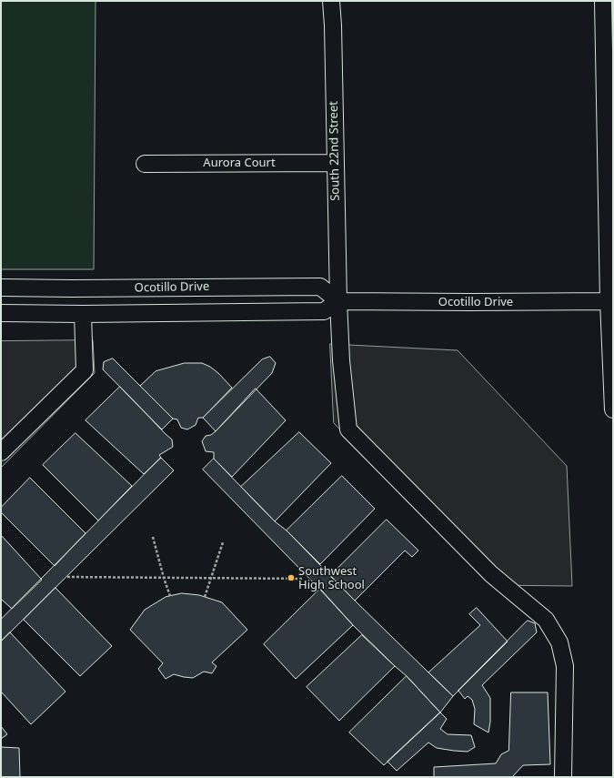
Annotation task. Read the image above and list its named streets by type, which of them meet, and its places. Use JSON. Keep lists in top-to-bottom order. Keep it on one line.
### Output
{"streets":{"street":["South 22nd Street","Aurora Court","Ocotillo Drive"]},"crossings":[["South 22nd Street","Aurora Court"],["South 22nd Street","Ocotillo Drive"]],"places":["Southwest High School"]}
